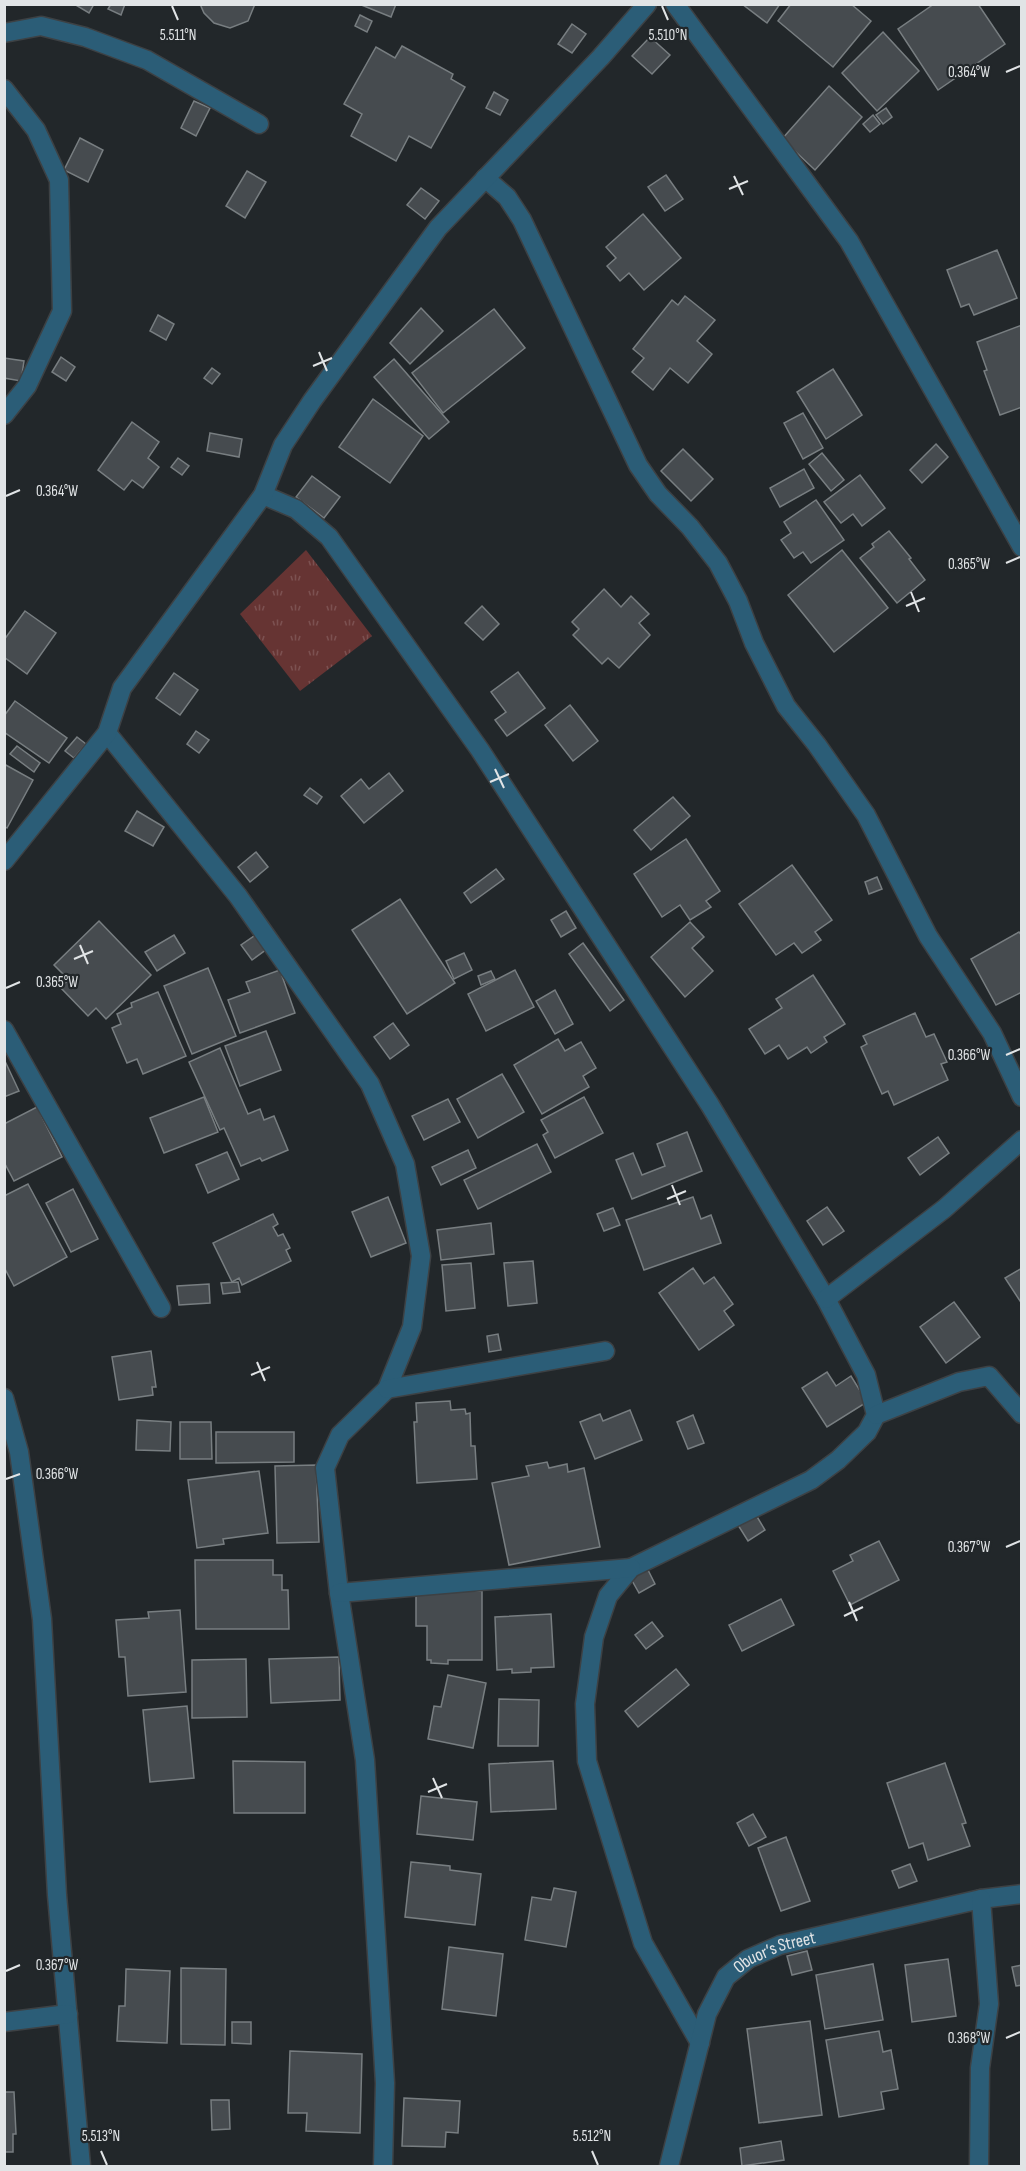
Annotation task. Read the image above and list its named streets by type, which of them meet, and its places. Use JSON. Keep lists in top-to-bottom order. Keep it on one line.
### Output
{"streets":{"street":["Obuor’s Street"]},"coordinates":["5.511°N","5.510°N","0.364°W","0.365°W","0.366°W","0.367°W","0.368°W","5.513°N","5.512°N"]}
